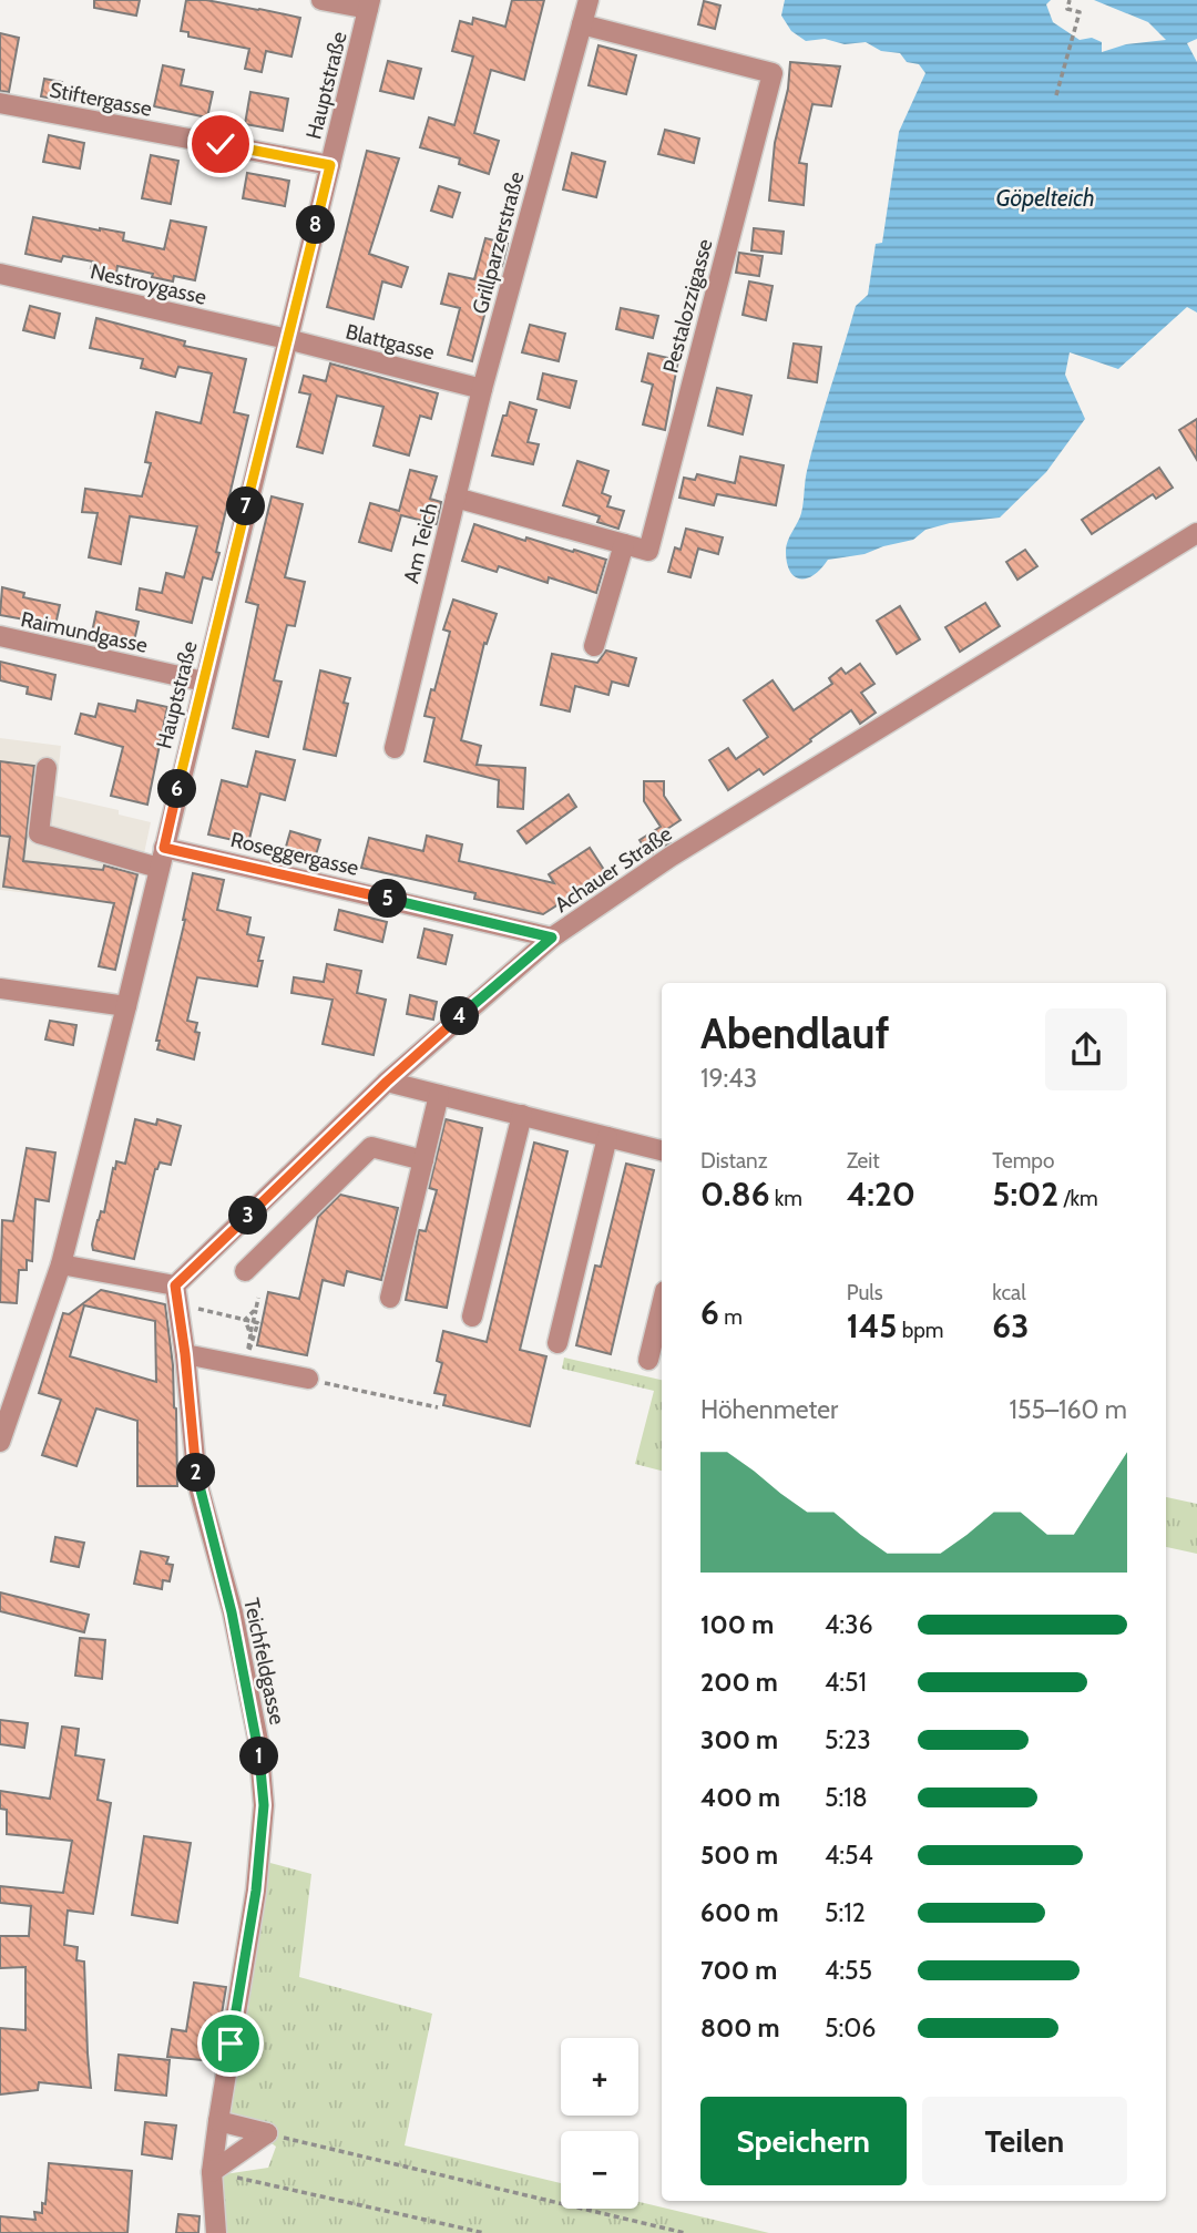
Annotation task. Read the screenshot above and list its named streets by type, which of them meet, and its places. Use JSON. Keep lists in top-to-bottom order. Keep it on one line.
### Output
{"streets":{"street":["Hauptstraße","Stiftergasse","Grillparzerstraße","Nestroygasse","Pestalozzigasse","Blattgasse","Am Teich","Raimundgasse","Roseggergasse","Achauer Straße","Teichfeldgasse"]},"crossings":[["Hauptstraße","Stiftergasse"],["Hauptstraße","Nestroygasse"],["Hauptstraße","Blattgasse"],["Hauptstraße","Raimundgasse"],["Hauptstraße","Roseggergasse"],["Grillparzerstraße","Pestalozzigasse"],["Grillparzerstraße","Blattgasse"],["Grillparzerstraße","Am Teich"],["Nestroygasse","Blattgasse"],["Pestalozzigasse","Am Teich"],["Roseggergasse","Achauer Straße"],["Achauer Straße","Teichfeldgasse"]],"water":["Göpelteich"],"page":{"pins":["8","7","6","5","4","3","2","1"],"heading":["Abendlauf","19:43"],"stats":[["Distanz","0.86 km"],["Zeit","4:20"],["Tempo","5:02 /km"],["6 m"],["Puls","145 bpm"],["kcal","63"]],"chart":["Höhenmeter","155–160 m"],"list":[{"name":"100 m","note":"4:36"},{"name":"200 m","note":"4:51"},{"name":"300 m","note":"5:23"},{"name":"400 m","note":"5:18"},{"name":"500 m","note":"4:54"},{"name":"600 m","note":"5:12"},{"name":"700 m","note":"4:55"},{"name":"800 m","note":"5:06"}],"map_buttons":["+","−"],"buttons":["Speichern","Teilen"]}}
